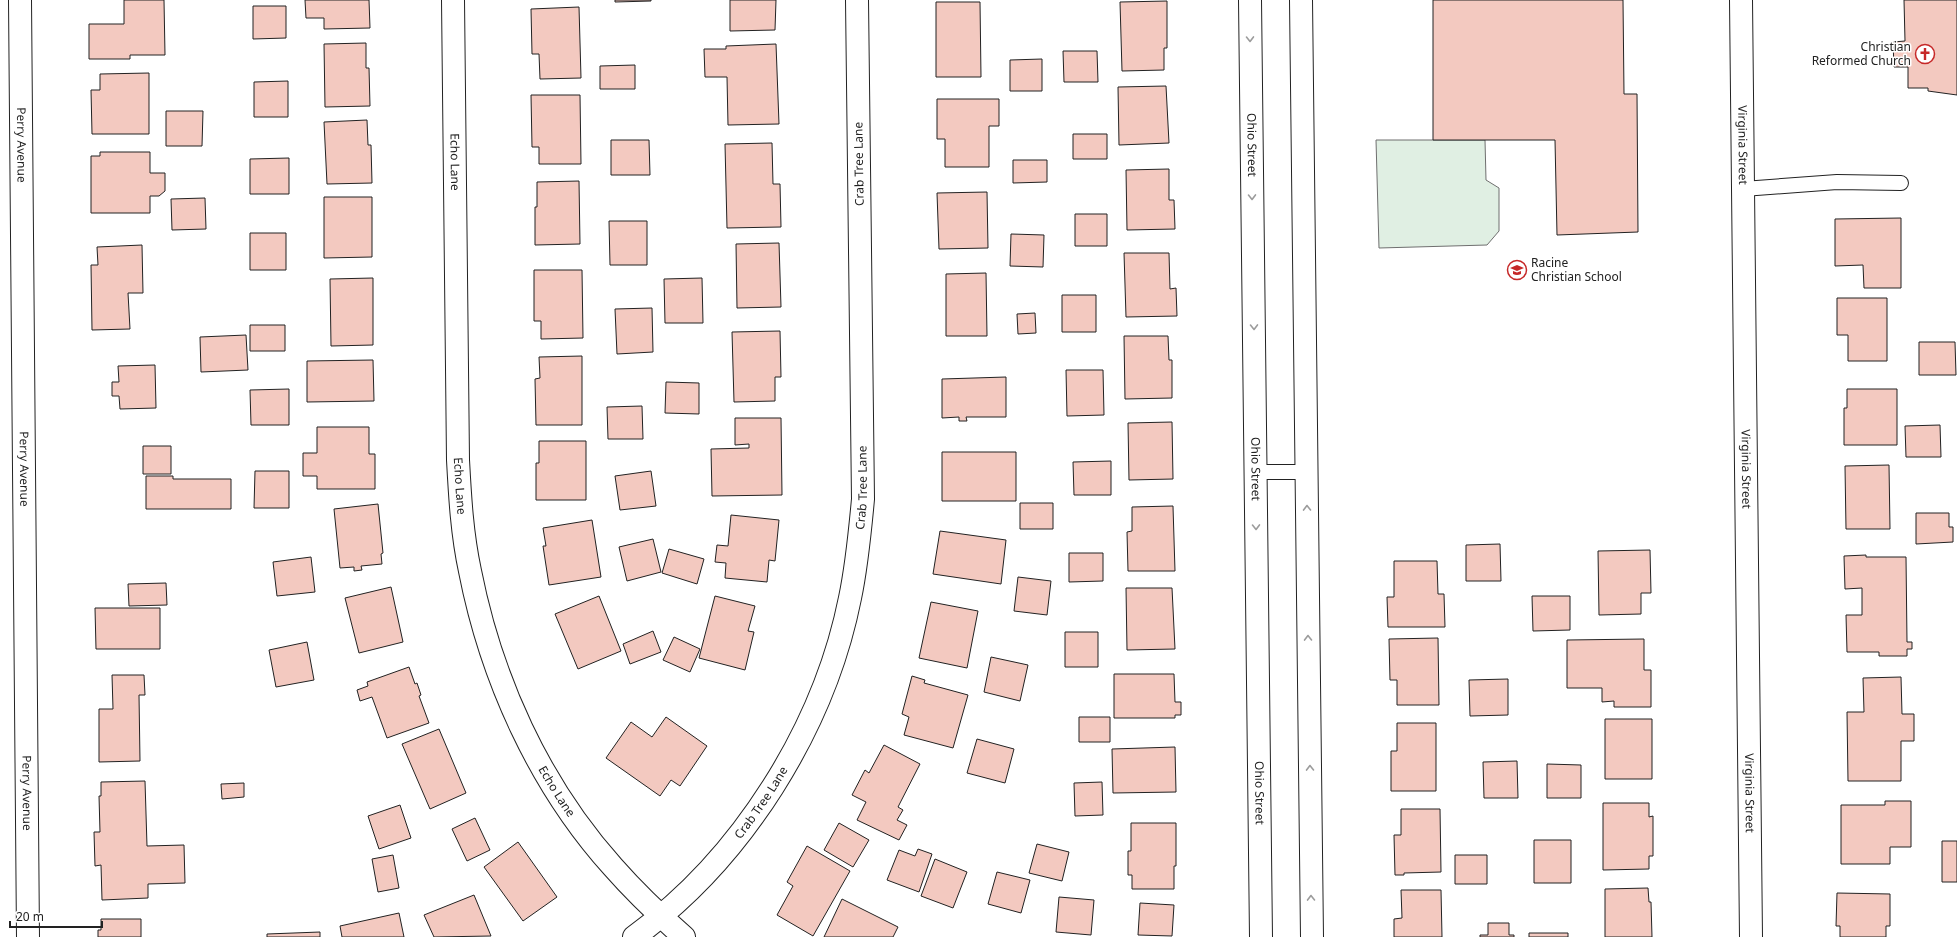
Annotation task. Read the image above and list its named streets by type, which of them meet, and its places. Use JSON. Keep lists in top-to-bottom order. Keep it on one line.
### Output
{"streets":{"street":["Perry Avenue","Ohio Street","Virginia Street","Echo Lane","Crab Tree Lane"]},"crossings":[["Echo Lane","Crab Tree Lane"]],"places":{"church":["Christian Reformed Church"],"school or university":["Racine Christian School"]},"scale_bar":"20 m"}
